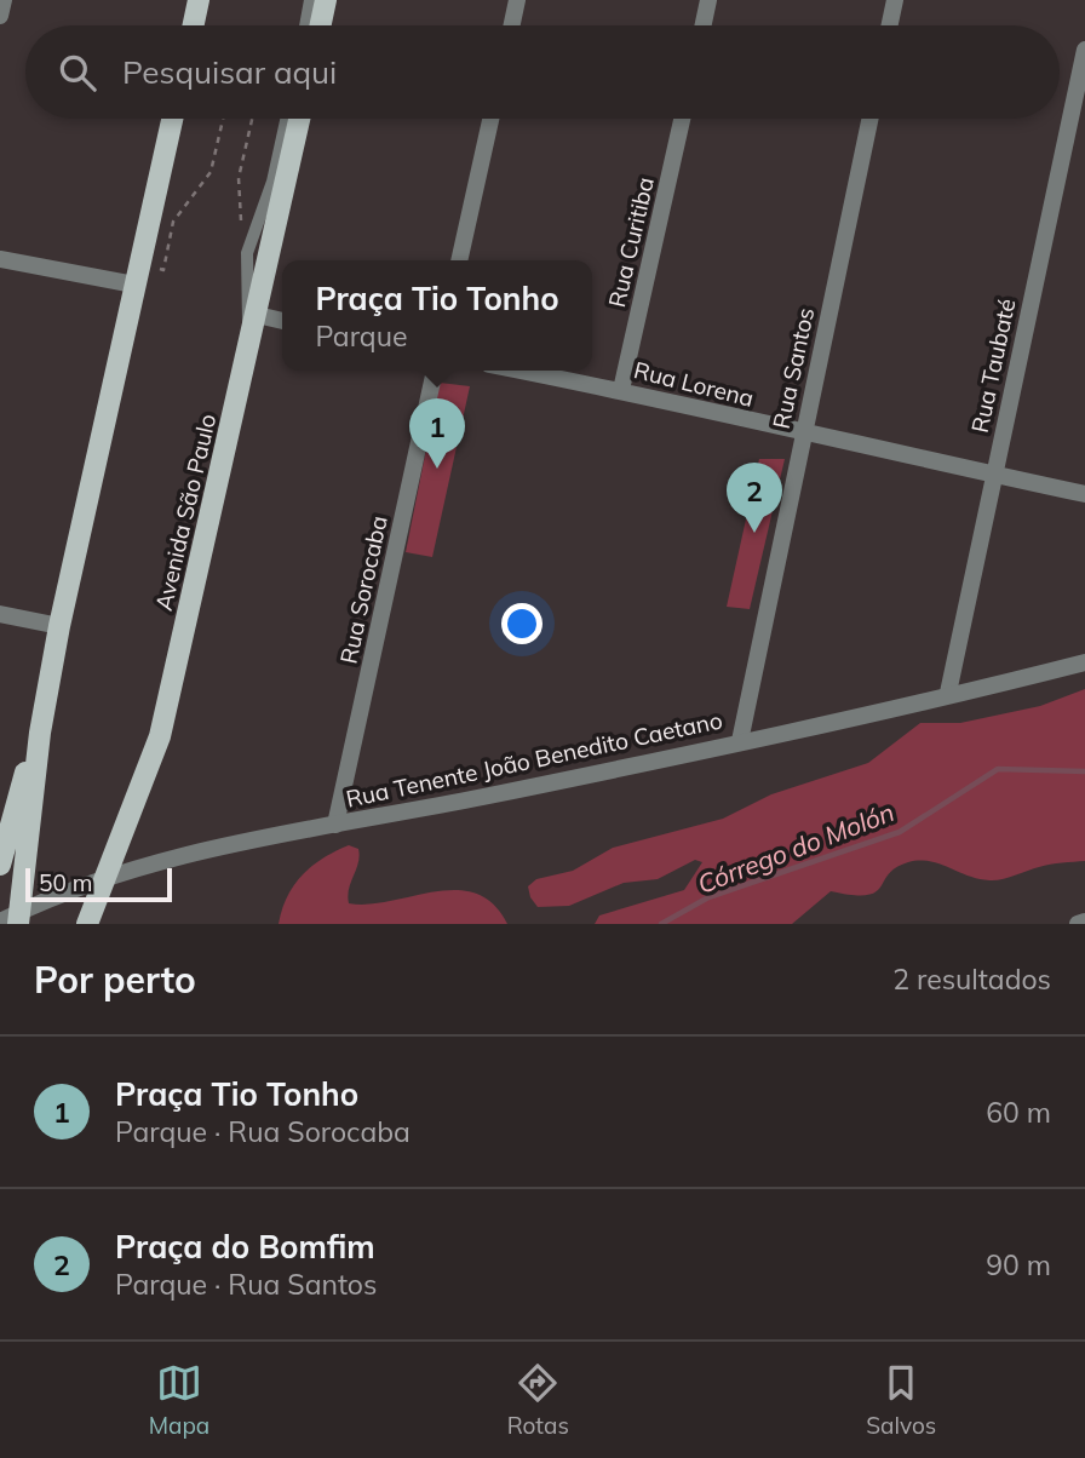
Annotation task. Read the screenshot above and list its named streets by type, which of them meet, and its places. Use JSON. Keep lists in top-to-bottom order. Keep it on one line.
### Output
{"streets":{"main road":["Avenida São Paulo"],"street":["Rua Curitiba","Rua Taubaté","Rua Santos","Rua Lorena","Rua Sorocaba","Rua Tenente João Benedito Caetano"]},"crossings":[["Rua Curitiba","Rua Lorena"],["Rua Taubaté","Rua Lorena"],["Rua Taubaté","Rua Tenente João Benedito Caetano"],["Rua Santos","Rua Lorena"],["Rua Santos","Rua Tenente João Benedito Caetano"],["Avenida São Paulo","Rua Tenente João Benedito Caetano"],["Rua Sorocaba","Rua Tenente João Benedito Caetano"]],"water":["Córrego do Molón"],"scale_bar":"50 m","page":{"search":"Pesquisar aqui","popup":["Praça Tio Tonho","Parque"],"pins":["1","2"],"scale":"50 m","heading":["Por perto","2 resultados"],"list":[{"mark":"1","name":"Praça Tio Tonho","note":"Parque · Rua Sorocaba","value":"60 m"},{"mark":"2","name":"Praça do Bomfim","note":"Parque · Rua Santos","value":"90 m"}],"nav":["Mapa","Rotas","Salvos"]}}
